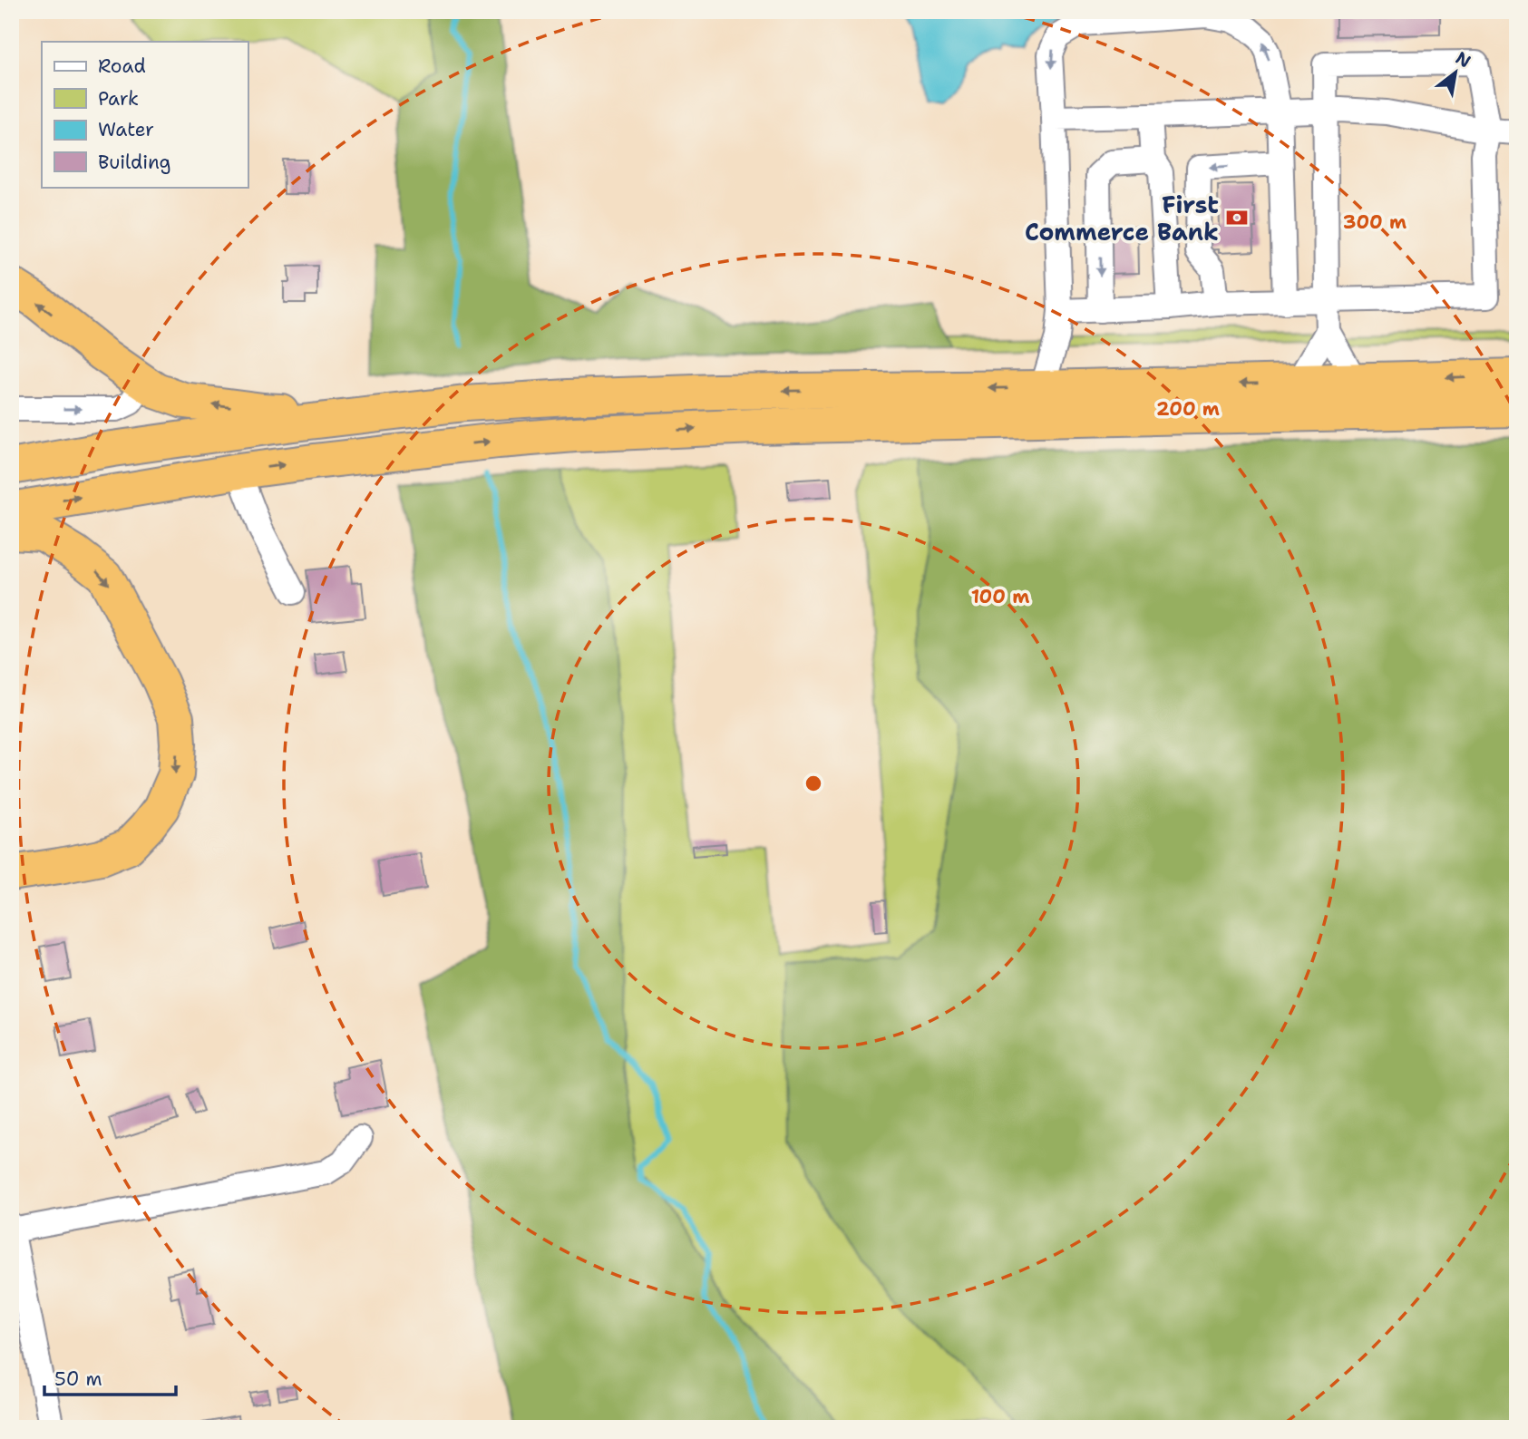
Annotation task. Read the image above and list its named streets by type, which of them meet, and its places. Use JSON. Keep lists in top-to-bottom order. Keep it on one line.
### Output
{"places":{"bank":["First Commerce Bank"]},"legend":["Road","Park","Water","Building"],"scale_bar":"50 m","north":"top right","rings":["300 m","200 m","100 m"]}
